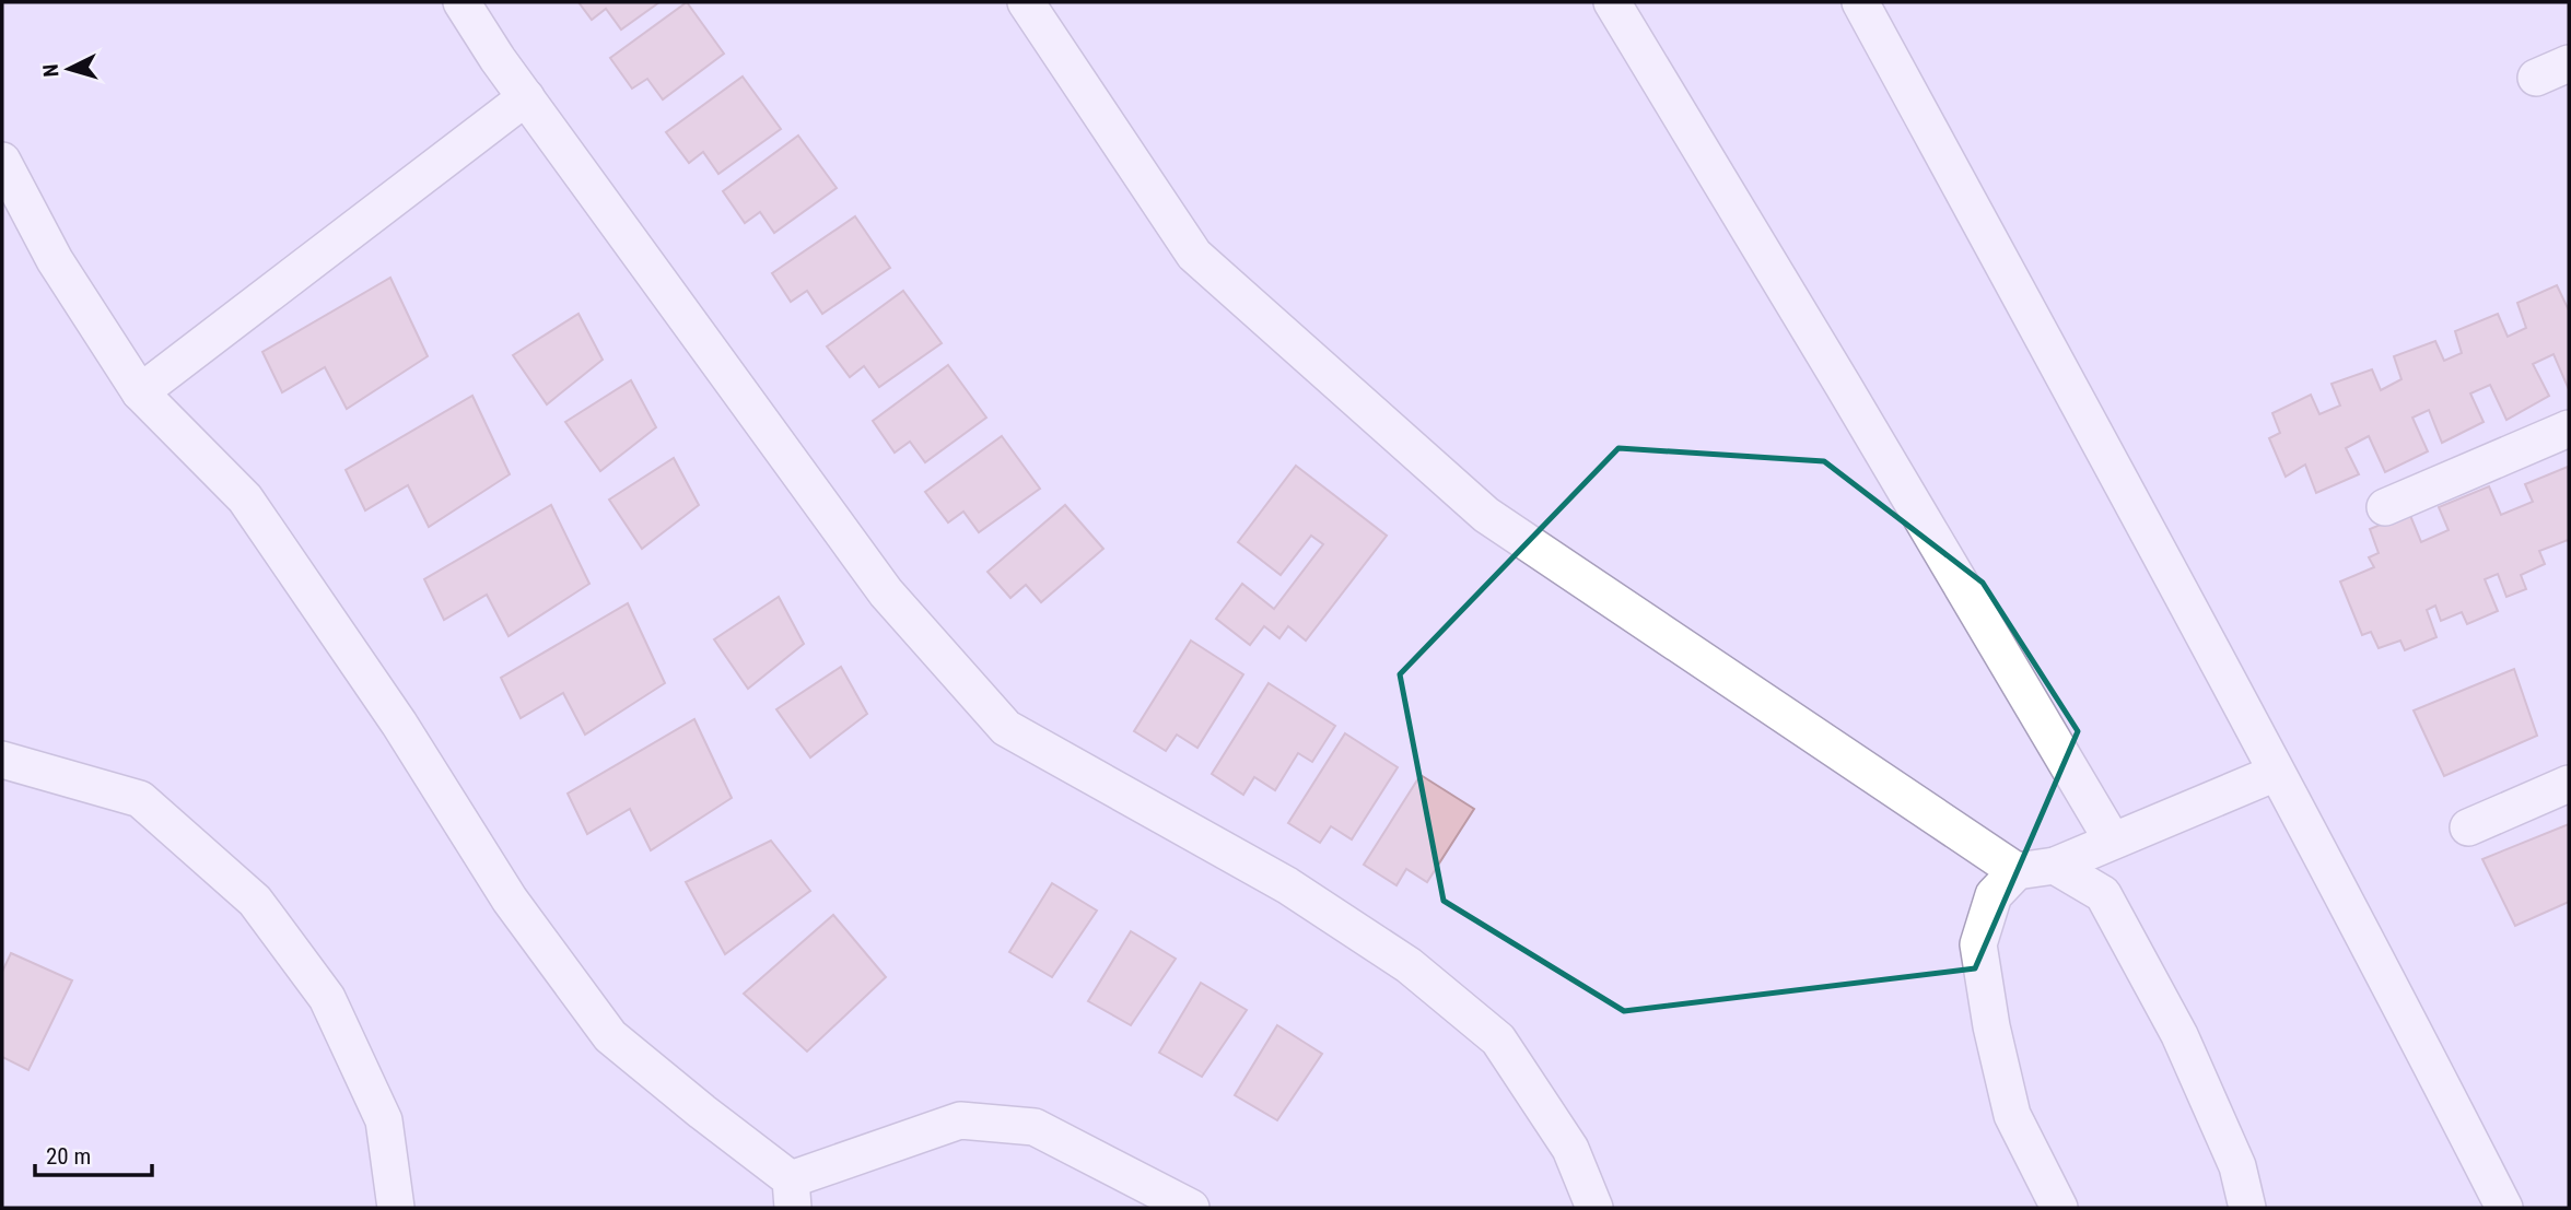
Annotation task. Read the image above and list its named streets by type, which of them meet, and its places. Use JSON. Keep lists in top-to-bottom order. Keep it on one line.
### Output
{"scale_bar":"20 m","north":"left"}
